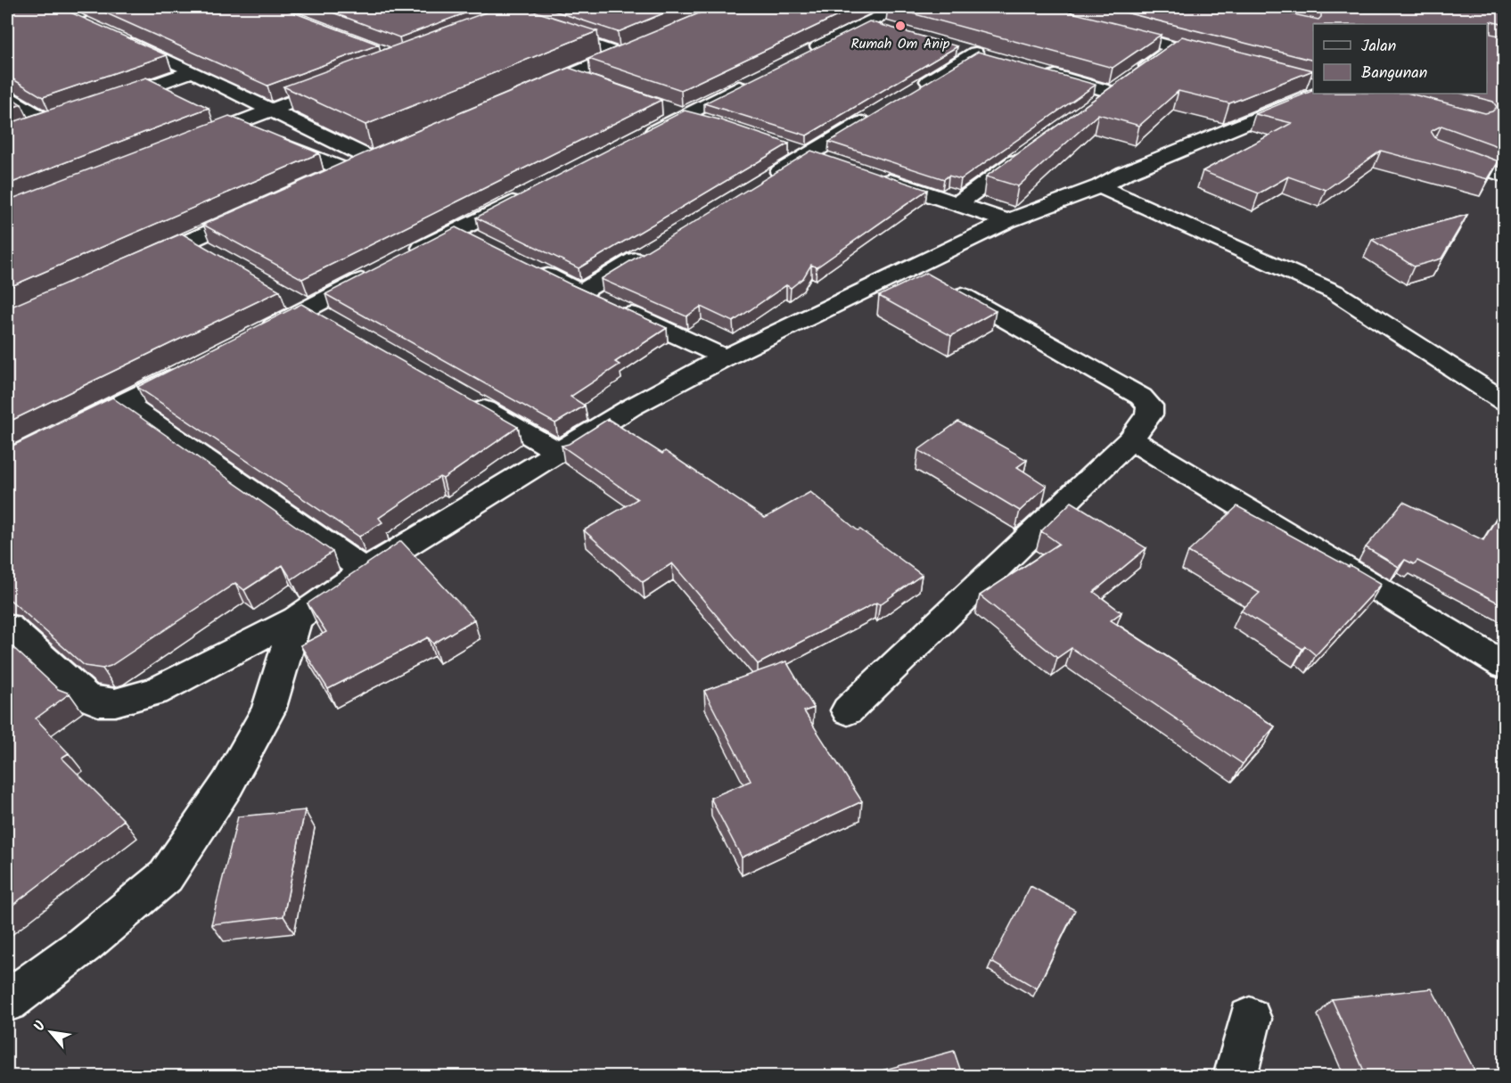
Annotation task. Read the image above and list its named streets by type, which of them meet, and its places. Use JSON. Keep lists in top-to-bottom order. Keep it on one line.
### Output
{"places":["Rumah Om Anip"],"legend":["Jalan","Bangunan"],"north":"top left"}
